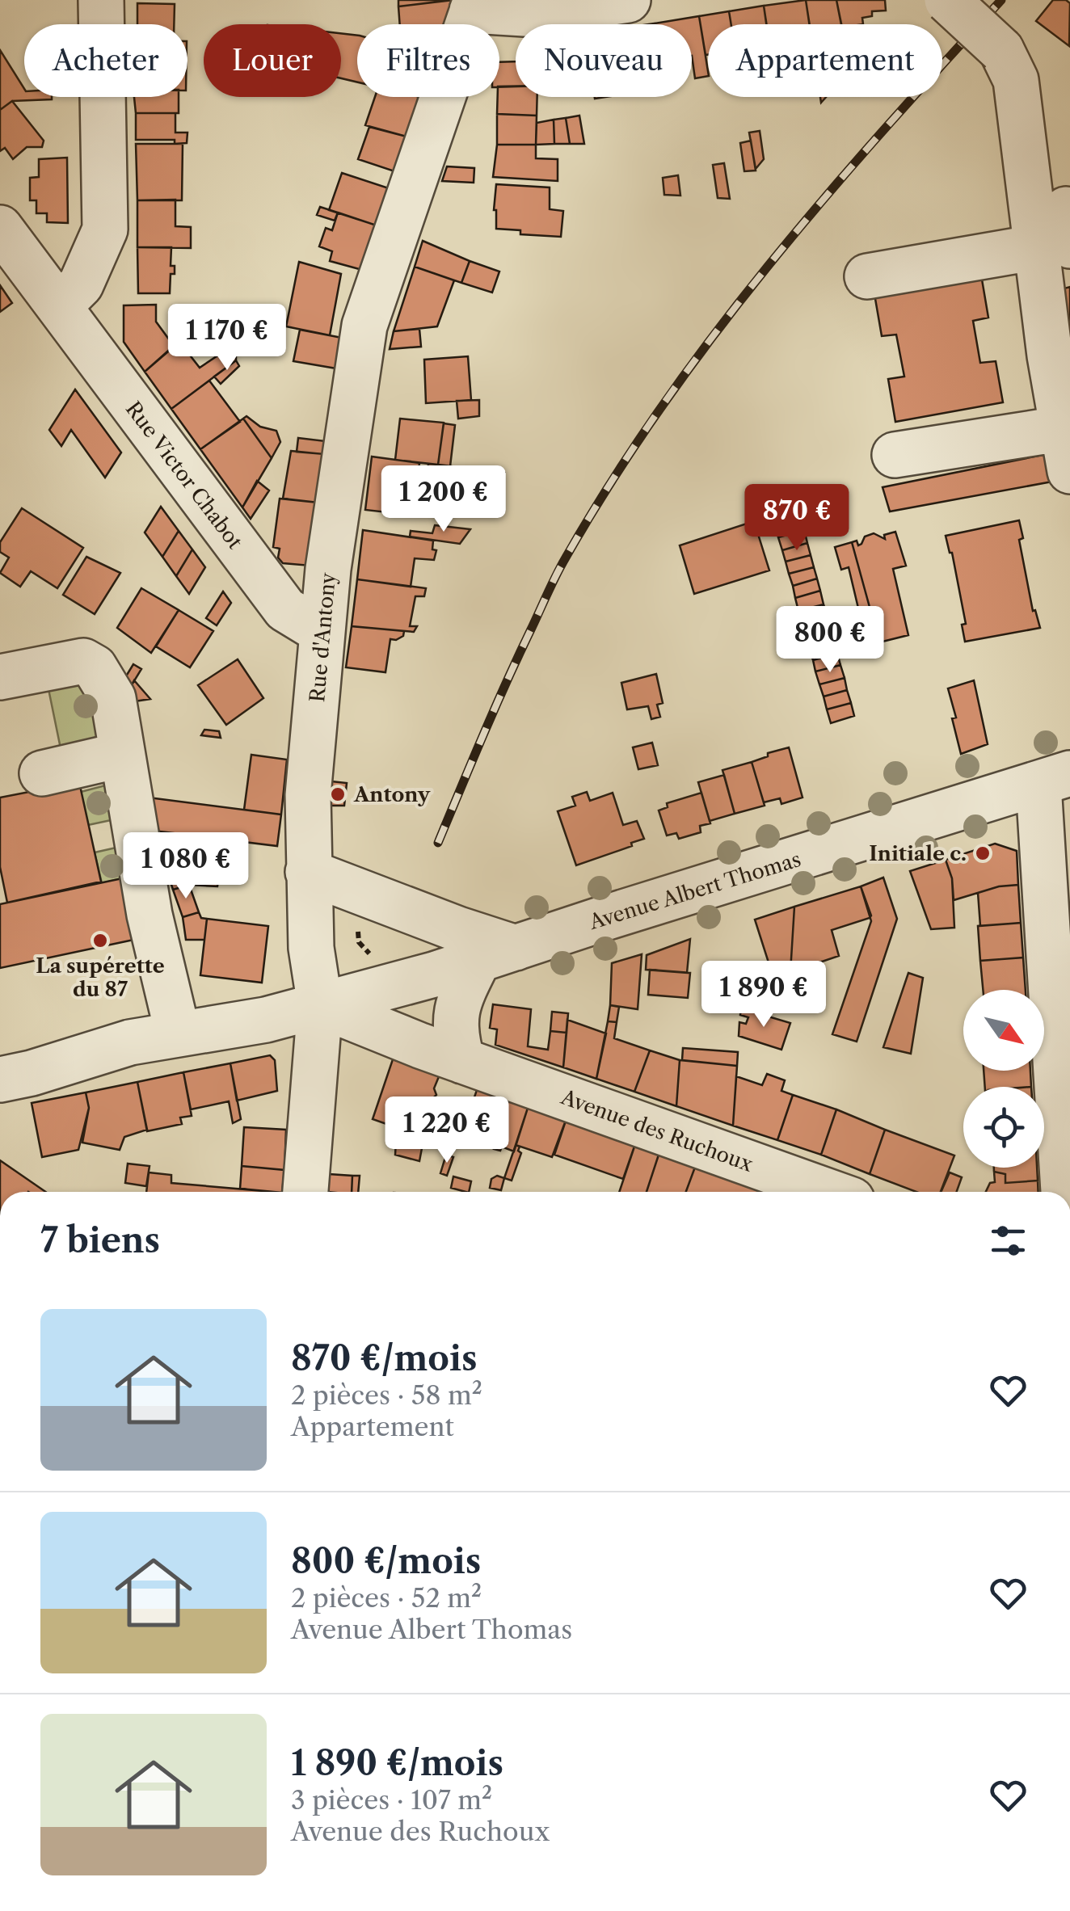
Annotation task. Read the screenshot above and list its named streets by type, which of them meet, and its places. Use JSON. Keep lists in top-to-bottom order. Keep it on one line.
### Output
{"streets":{"street":["Rue Victor Chabot","Rue d'Antony","Avenue Albert Thomas","Avenue des Ruchoux"]},"crossings":[["Rue Victor Chabot","Rue d'Antony"],["Rue d'Antony","Avenue Albert Thomas"],["Rue d'Antony","Avenue des Ruchoux"],["Avenue Albert Thomas","Avenue des Ruchoux"]],"places":["Antony","Initiale c.","La supérette du 87"],"north":"bottom right","page":{"chip":["Acheter","Louer","Filtres","Nouveau","Appartement"],"price":["1 170 €","1 200 €","870 €","800 €","1 080 €","1 890 €","1 220 €"],"heading":"7 biens","list":[{"name":"870 €/mois","note":"2 pièces · 58 m² · Appartement"},{"name":"800 €/mois","note":"2 pièces · 52 m² · Avenue Albert Thomas"},{"name":"1 890 €/mois","note":"3 pièces · 107 m² · Avenue des Ruchoux"}]}}
